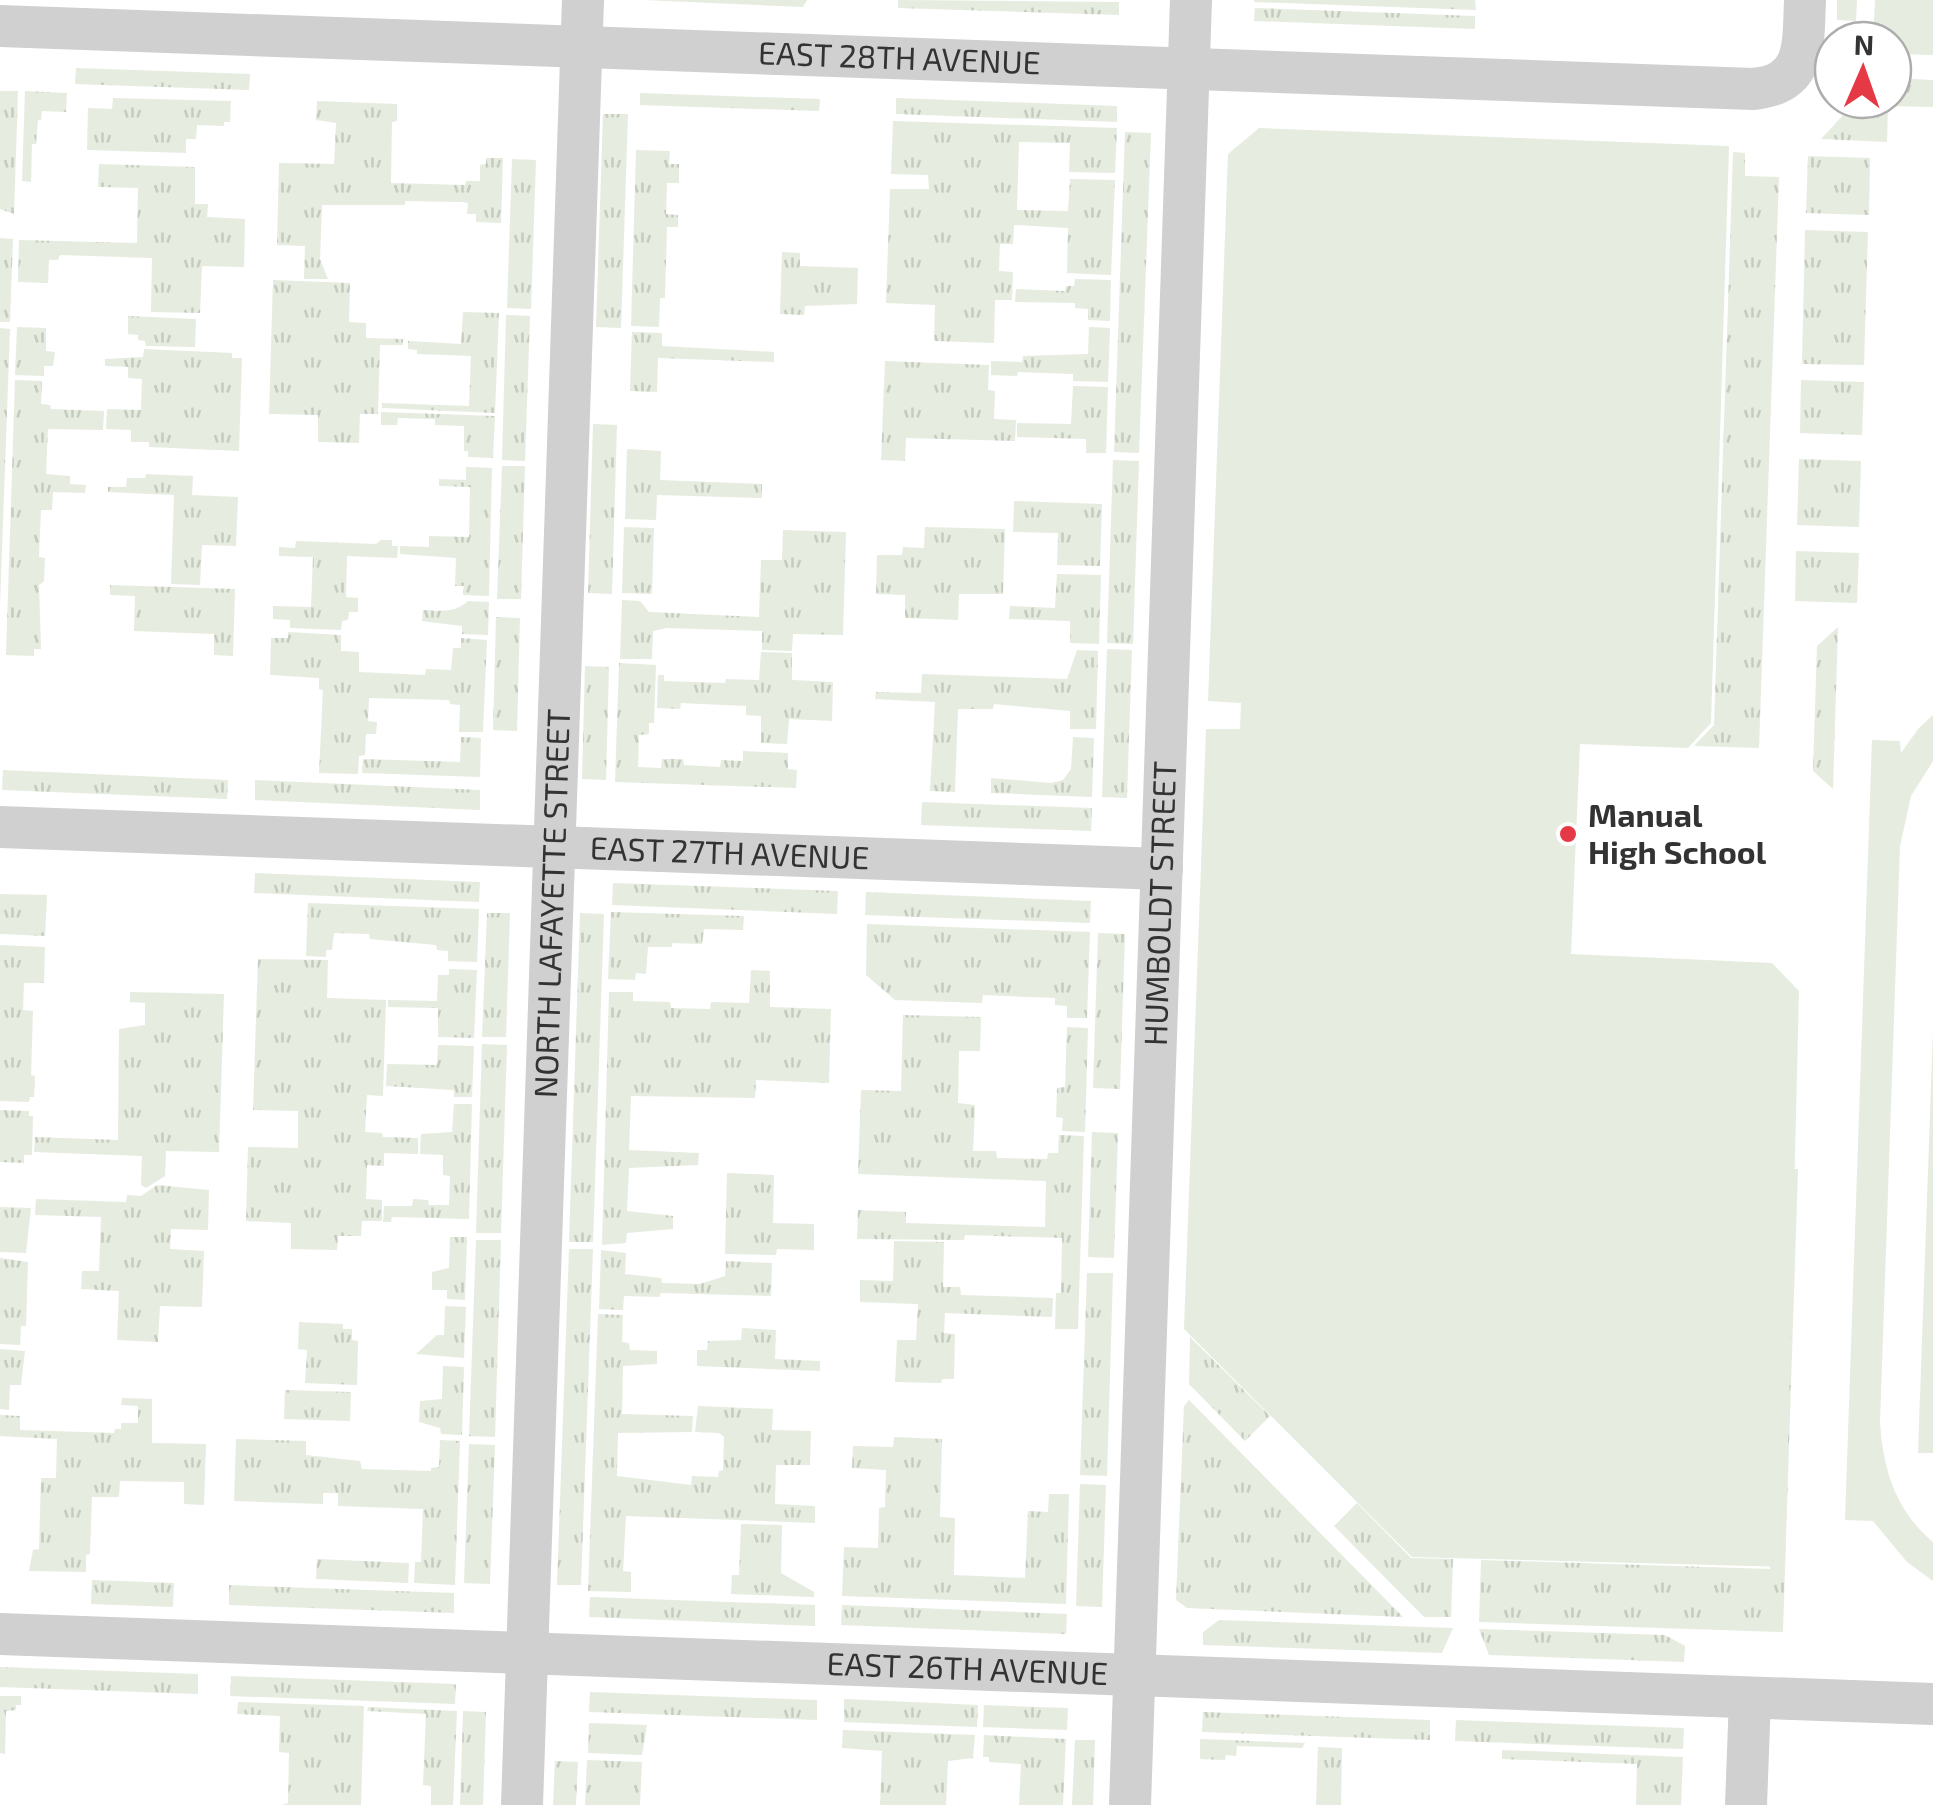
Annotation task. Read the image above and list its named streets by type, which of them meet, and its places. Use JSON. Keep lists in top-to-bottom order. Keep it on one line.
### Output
{"streets":{"street":["EAST 28TH AVENUE","EAST 27TH AVENUE","NORTH LAFAYETTE STREET","HUMBOLDT STREET","EAST 26TH AVENUE"]},"crossings":[["EAST 28TH AVENUE","NORTH LAFAYETTE STREET"],["EAST 28TH AVENUE","HUMBOLDT STREET"],["EAST 27TH AVENUE","NORTH LAFAYETTE STREET"],["EAST 27TH AVENUE","HUMBOLDT STREET"],["NORTH LAFAYETTE STREET","EAST 26TH AVENUE"],["HUMBOLDT STREET","EAST 26TH AVENUE"]],"places":["Manual High School"],"north":"top"}
